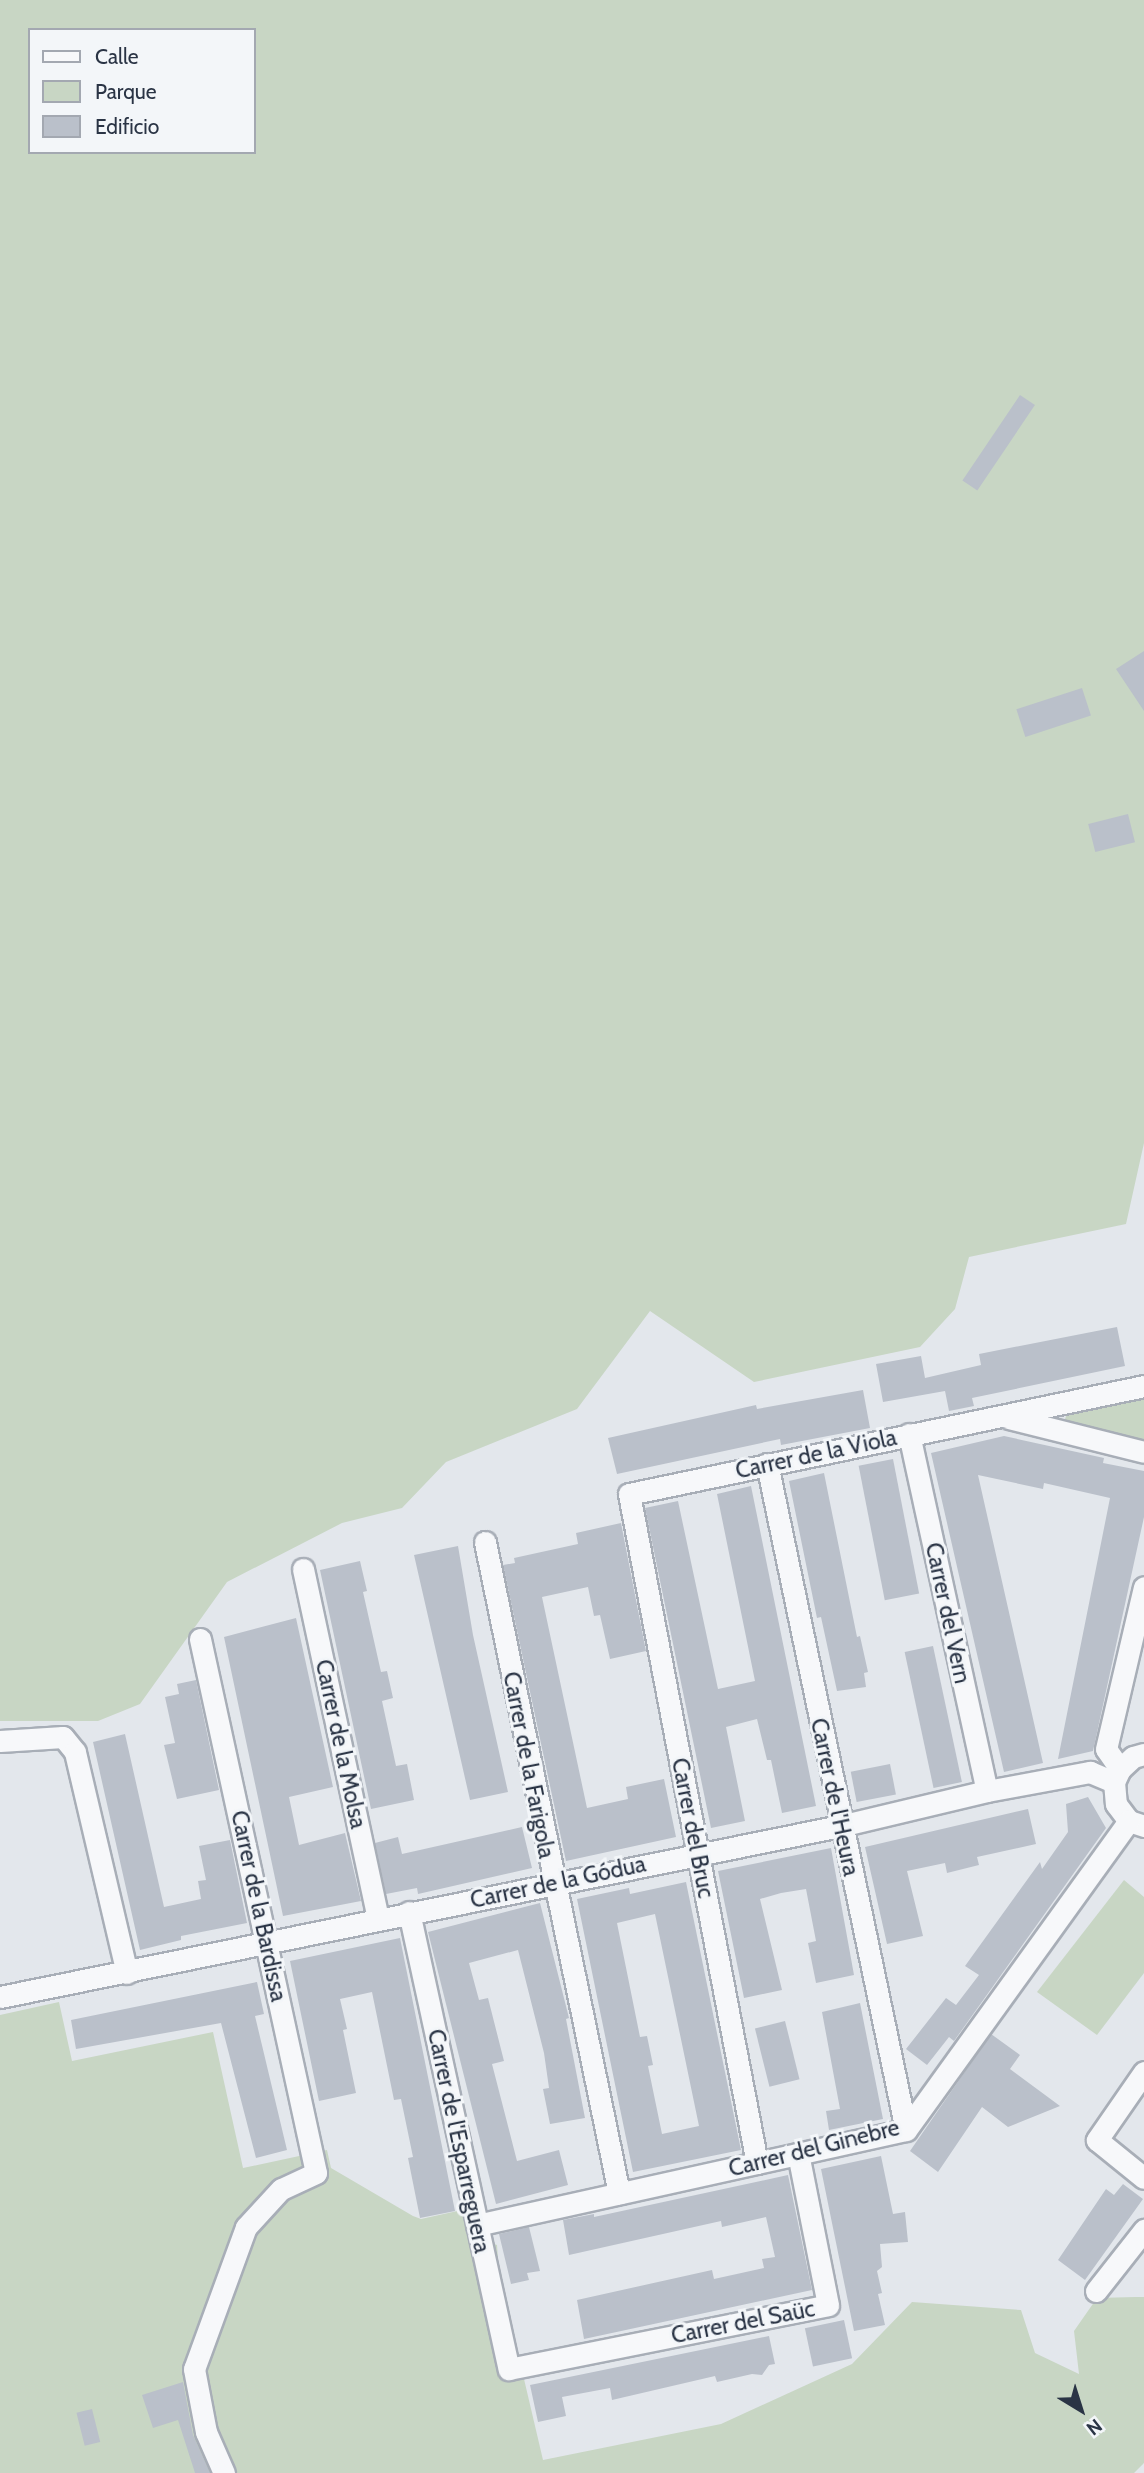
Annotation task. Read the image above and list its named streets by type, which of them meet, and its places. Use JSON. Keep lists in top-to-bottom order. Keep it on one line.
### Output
{"streets":{"street":["Carrer de la Viola","Carrer del Vern","Carrer de la Molsa","Carrer de la Farigola","Carrer de l'Heura","Carrer del Bruc","Carrer de la Gódua","Carrer de la Bardissa","Carrer de l'Esparreguera","Carrer del Ginebre","Carrer del Saüc"]},"crossings":[["Carrer de la Viola","Carrer del Vern"],["Carrer de la Viola","Carrer de l'Heura"],["Carrer de la Viola","Carrer del Bruc"],["Carrer del Vern","Carrer de la Gódua"],["Carrer de la Molsa","Carrer de la Gódua"],["Carrer de la Farigola","Carrer de la Gódua"],["Carrer de la Farigola","Carrer del Ginebre"],["Carrer de l'Heura","Carrer de la Gódua"],["Carrer de l'Heura","Carrer del Ginebre"],["Carrer del Bruc","Carrer de la Gódua"],["Carrer del Bruc","Carrer del Ginebre"],["Carrer de la Gódua","Carrer de la Bardissa"],["Carrer de la Gódua","Carrer de l'Esparreguera"],["Carrer de l'Esparreguera","Carrer del Ginebre"],["Carrer de l'Esparreguera","Carrer del Saüc"],["Carrer del Ginebre","Carrer del Saüc"]],"legend":["Calle","Parque","Edificio"],"north":"bottom right"}
